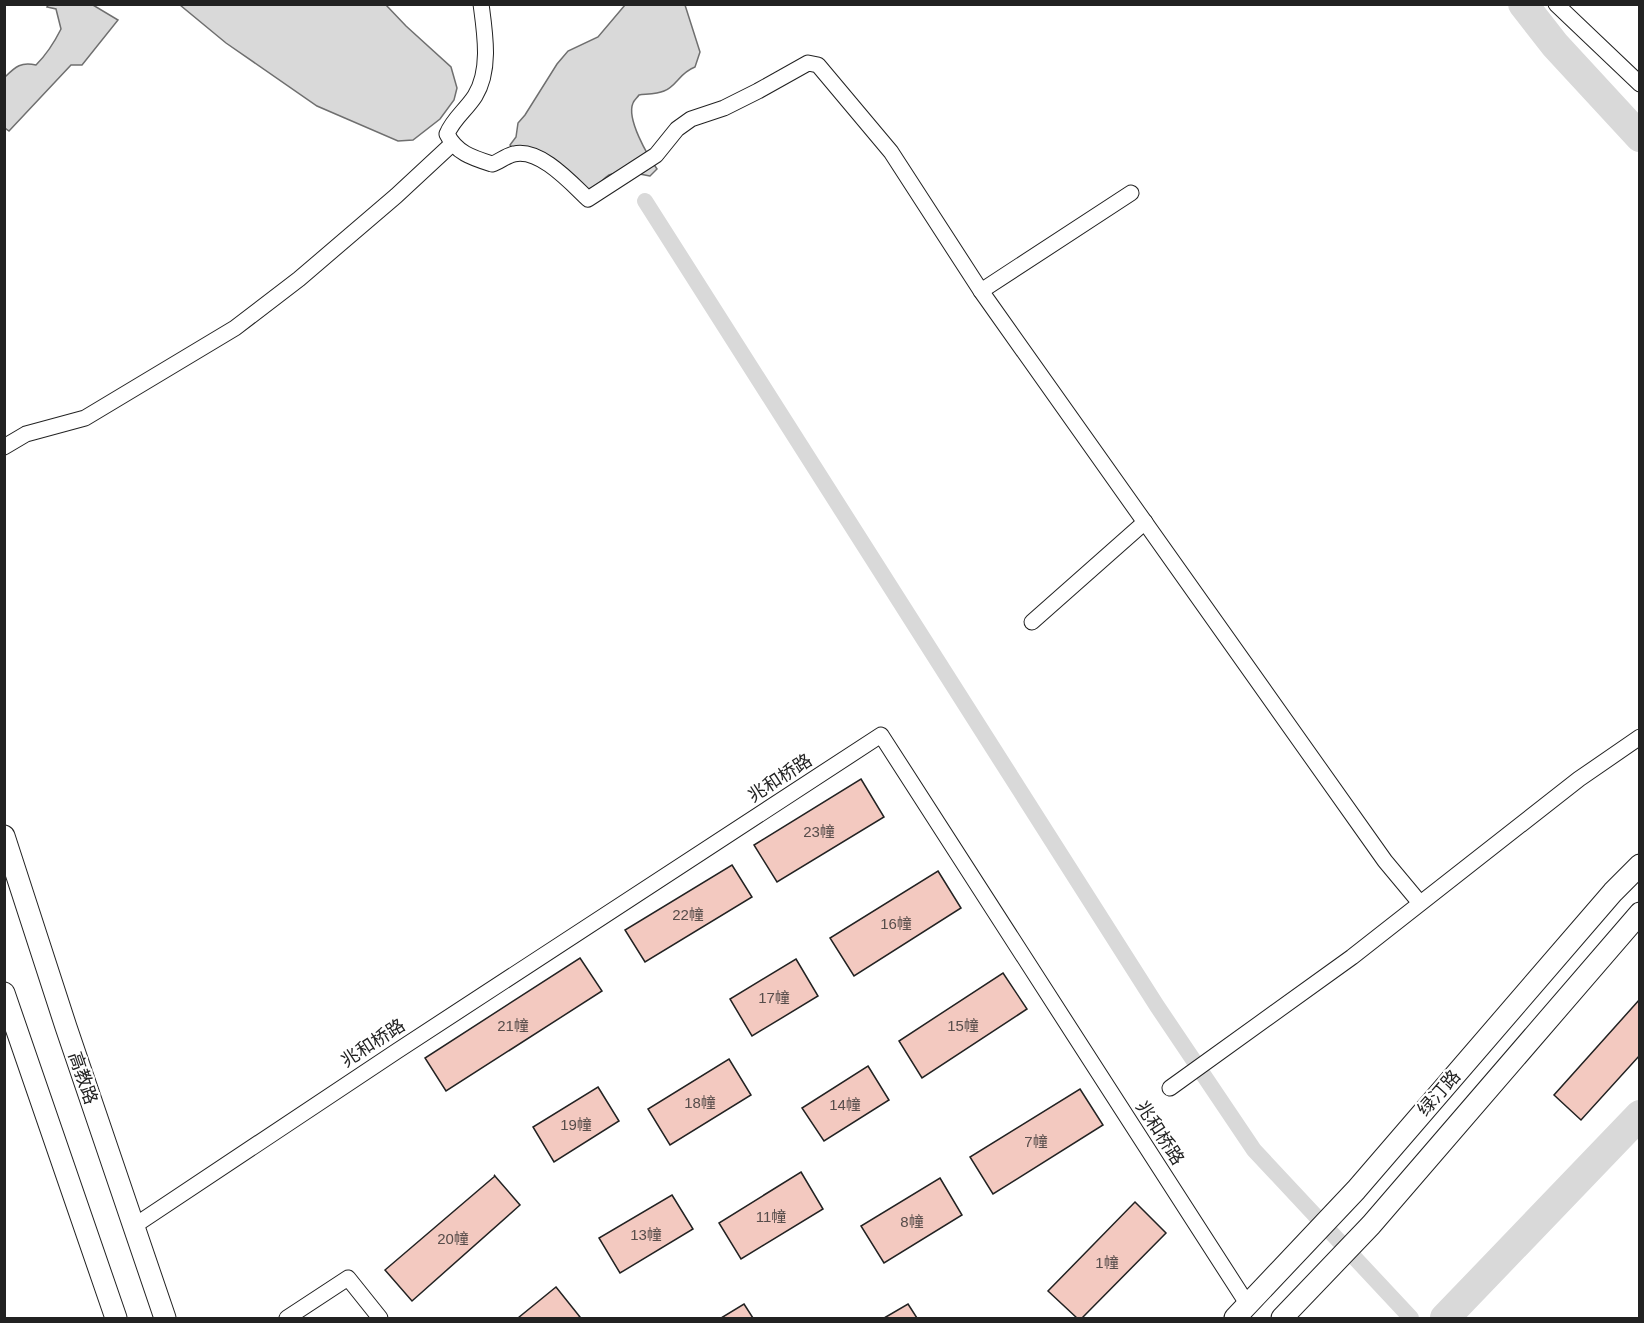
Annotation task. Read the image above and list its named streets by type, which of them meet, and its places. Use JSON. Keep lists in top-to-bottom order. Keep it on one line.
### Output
{"streets":{"main road":["高教路","绿汀路"],"street":["兆和桥路"]},"crossings":[["兆和桥路","高教路"],["兆和桥路","绿汀路"]],"house_numbers":["23幢","22幢","16幢","17幢","21幢","15幢","18幢","14幢","19幢","7幢","11幢","8幢","13幢","20幢","1幢"]}
